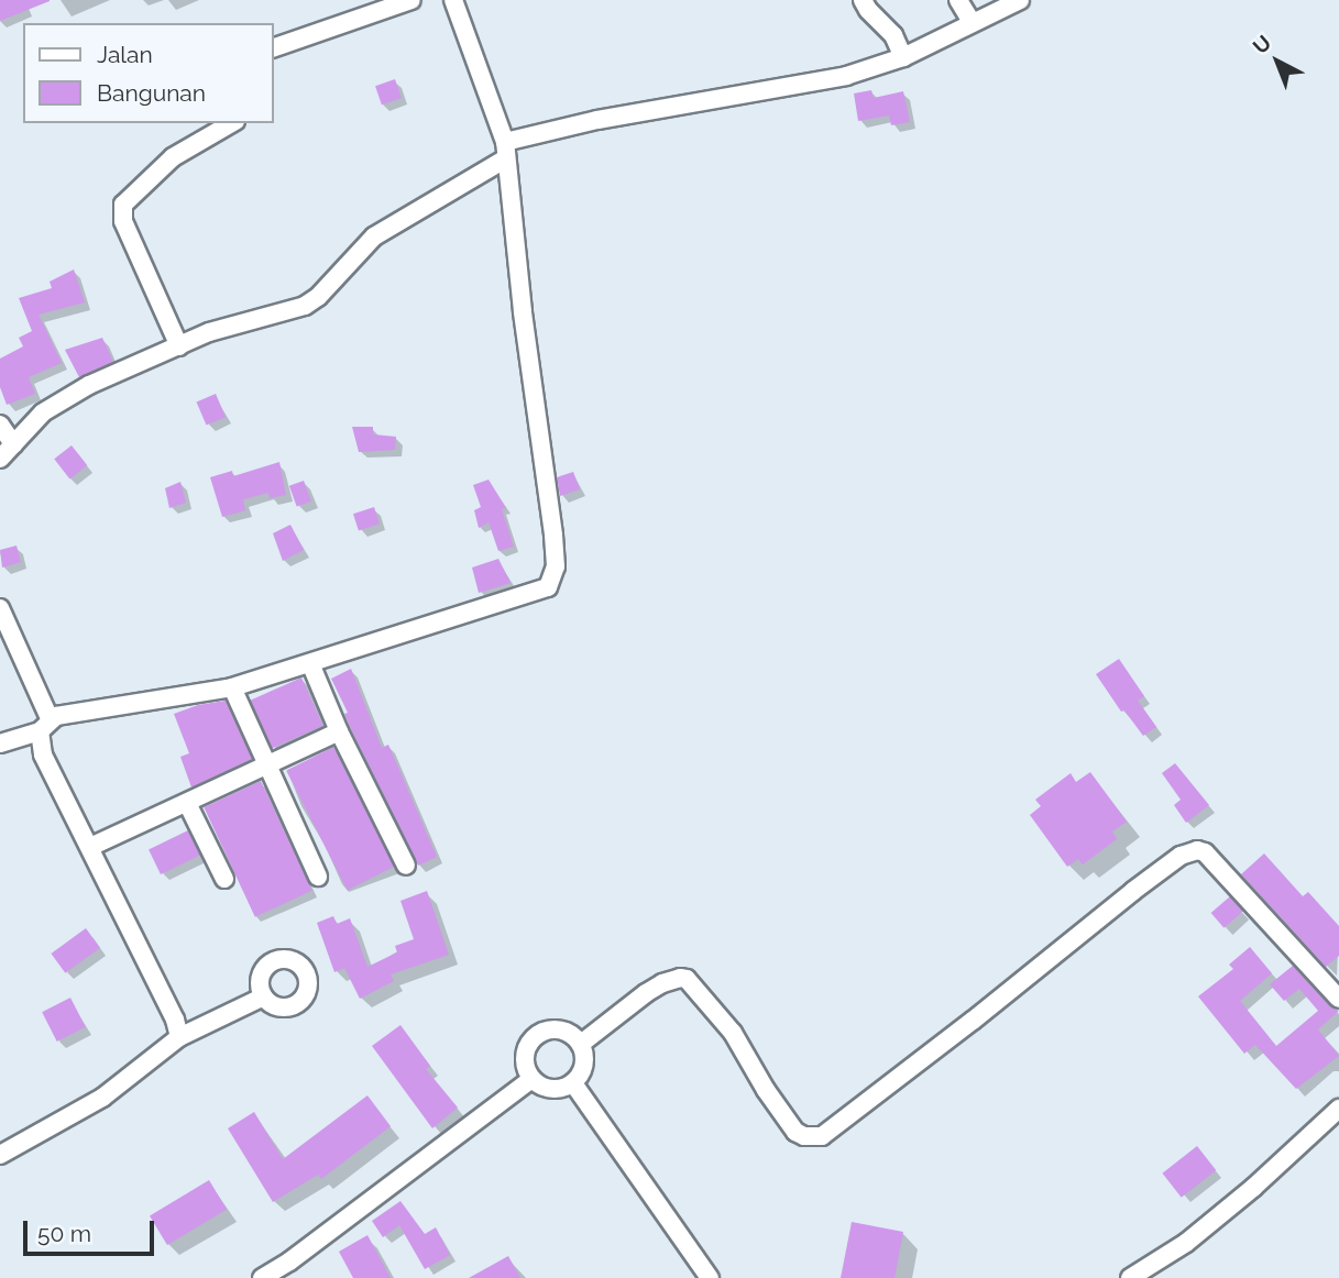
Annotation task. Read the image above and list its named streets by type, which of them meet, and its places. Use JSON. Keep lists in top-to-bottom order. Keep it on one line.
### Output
{"legend":["Jalan","Bangunan"],"scale_bar":"50 m","north":"top left"}
